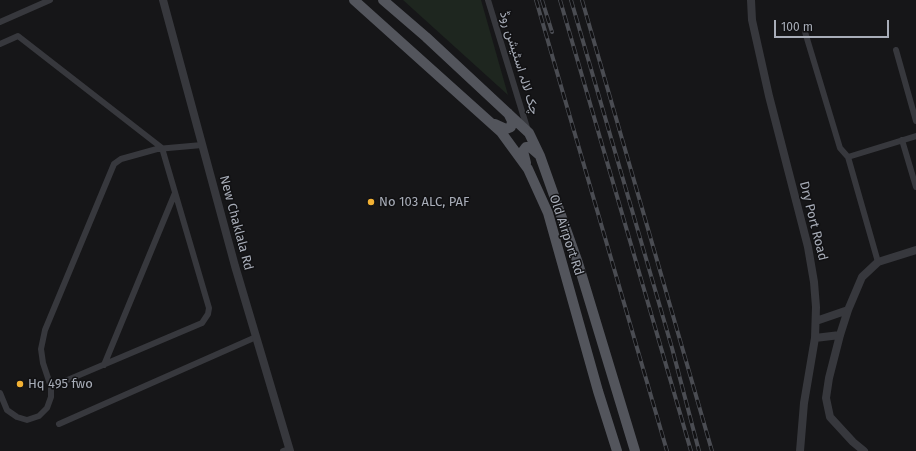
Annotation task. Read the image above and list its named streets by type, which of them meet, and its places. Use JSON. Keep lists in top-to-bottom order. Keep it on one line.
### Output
{"streets":{"main road":["Old Airport Rd"],"street":["چک لالہ اسٹیشن روڈ","Dry Port Road","New Chaklala Rd"]},"crossings":[["چک لالہ اسٹیشن روڈ","Old Airport Rd"]],"places":["No 103 ALC, PAF","Hq 495 fwo"],"scale_bar":"100 m"}
